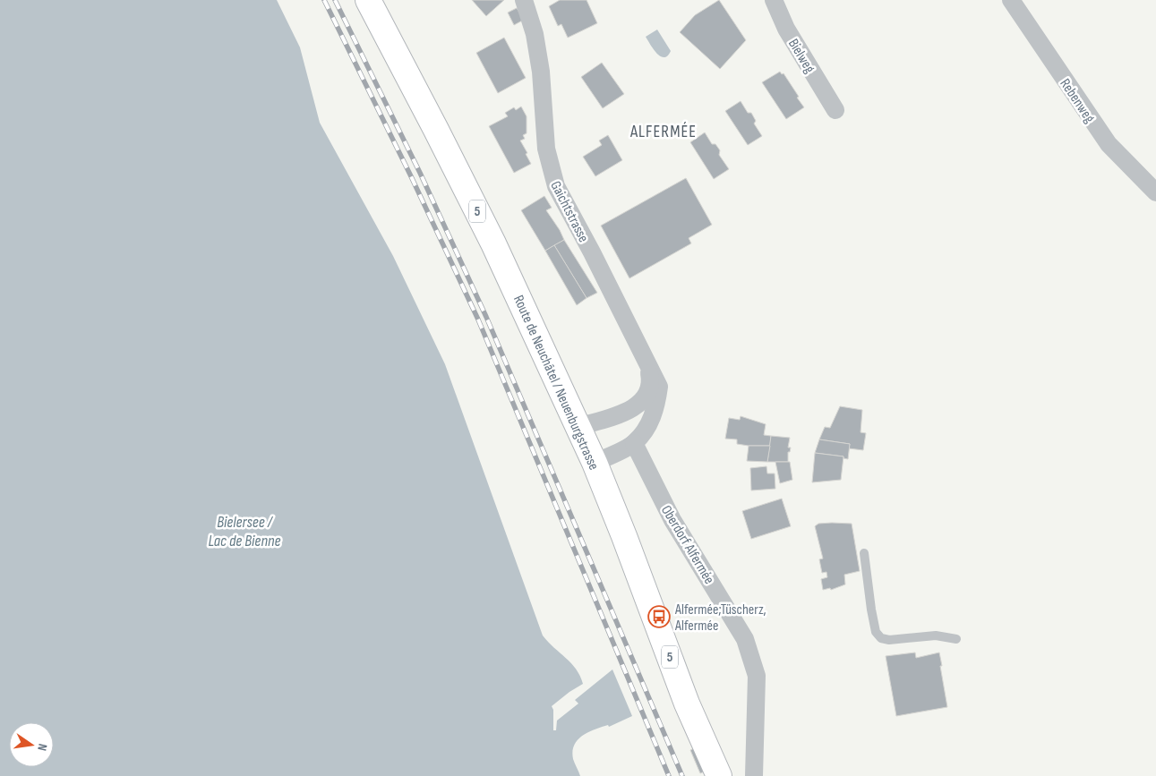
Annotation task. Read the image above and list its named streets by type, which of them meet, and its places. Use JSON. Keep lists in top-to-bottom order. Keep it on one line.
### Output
{"streets":{"main road":["5","Route de Neuchâtel / Neuenburgstrasse"],"street":["Bielweg","Rebenweg","Gaichtstrasse","Oberdorf Alfermée"]},"crossings":[["Gaichtstrasse","Route de Neuchâtel / Neuenburgstrasse"],["Gaichtstrasse","Oberdorf Alfermée"]],"districts":["ALFERMÉE"],"water":["Bielersee / Lac de Bienne"],"places":{"bus stop":["Alfermée;Tüscherz, Alfermée"]},"north":"right"}
